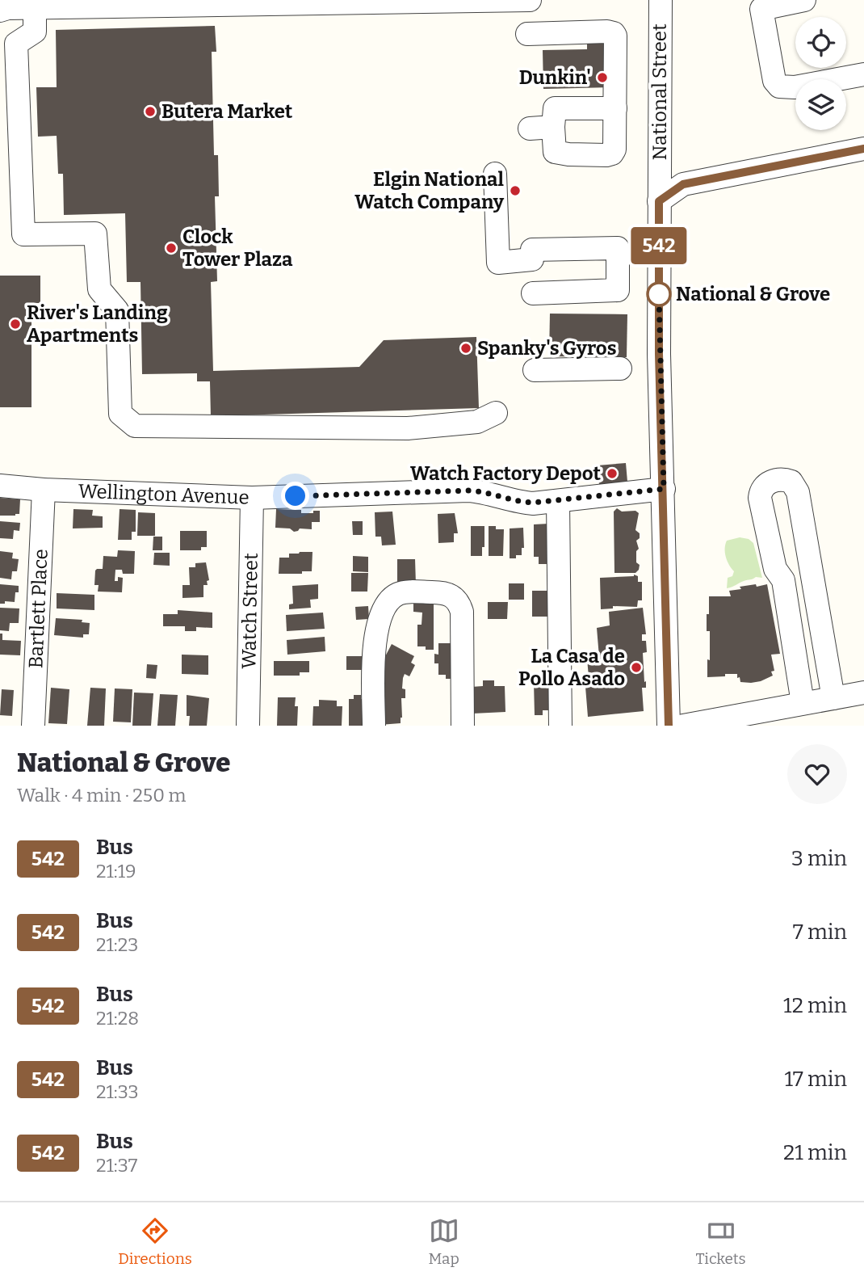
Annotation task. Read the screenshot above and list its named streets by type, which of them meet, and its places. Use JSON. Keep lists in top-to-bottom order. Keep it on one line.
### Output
{"streets":{"street":["National Street","Wellington Avenue","Bartlett Place","Watch Street"]},"crossings":[["National Street","Wellington Avenue"],["Wellington Avenue","Bartlett Place"],["Wellington Avenue","Watch Street"]],"places":["Dunkin'","Butera Market","Elgin National Watch Company","Clock Tower Plaza","National & Grove","River's Landing Apartments","Spanky's Gyros","Watch Factory Depot","La Casa de Pollo Asado"],"lines":["bus line 542"],"page":{"on_map":"542","heading":["National & Grove","Walk · 4 min · 250 m"],"list":[{"mark":"542","name":"Bus","note":"21:19","value":"3 min"},{"mark":"542","name":"Bus","note":"21:23","value":"7 min"},{"mark":"542","name":"Bus","note":"21:28","value":"12 min"},{"mark":"542","name":"Bus","note":"21:33","value":"17 min"},{"mark":"542","name":"Bus","note":"21:37","value":"21 min"}],"tabs":["Directions","Map","Tickets"]}}
